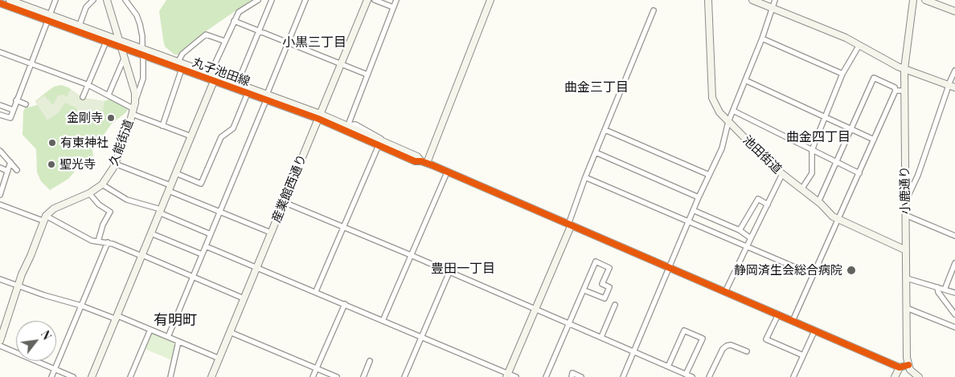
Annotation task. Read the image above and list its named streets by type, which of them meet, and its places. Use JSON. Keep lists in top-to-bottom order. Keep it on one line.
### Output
{"streets":{"street":["丸子池田線","久能街道","池田街道","産業館西通り","小鹿通り"]},"crossings":[["丸子池田線","久能街道"],["丸子池田線","産業館西通り"],["池田街道","小鹿通り"]],"districts":["小黒三丁目","曲金三丁目","曲金四丁目","豊田一丁目","有明町"],"places":["金剛寺","有東神社","聖光寺","静岡済生会総合病院"],"north":"top right"}
